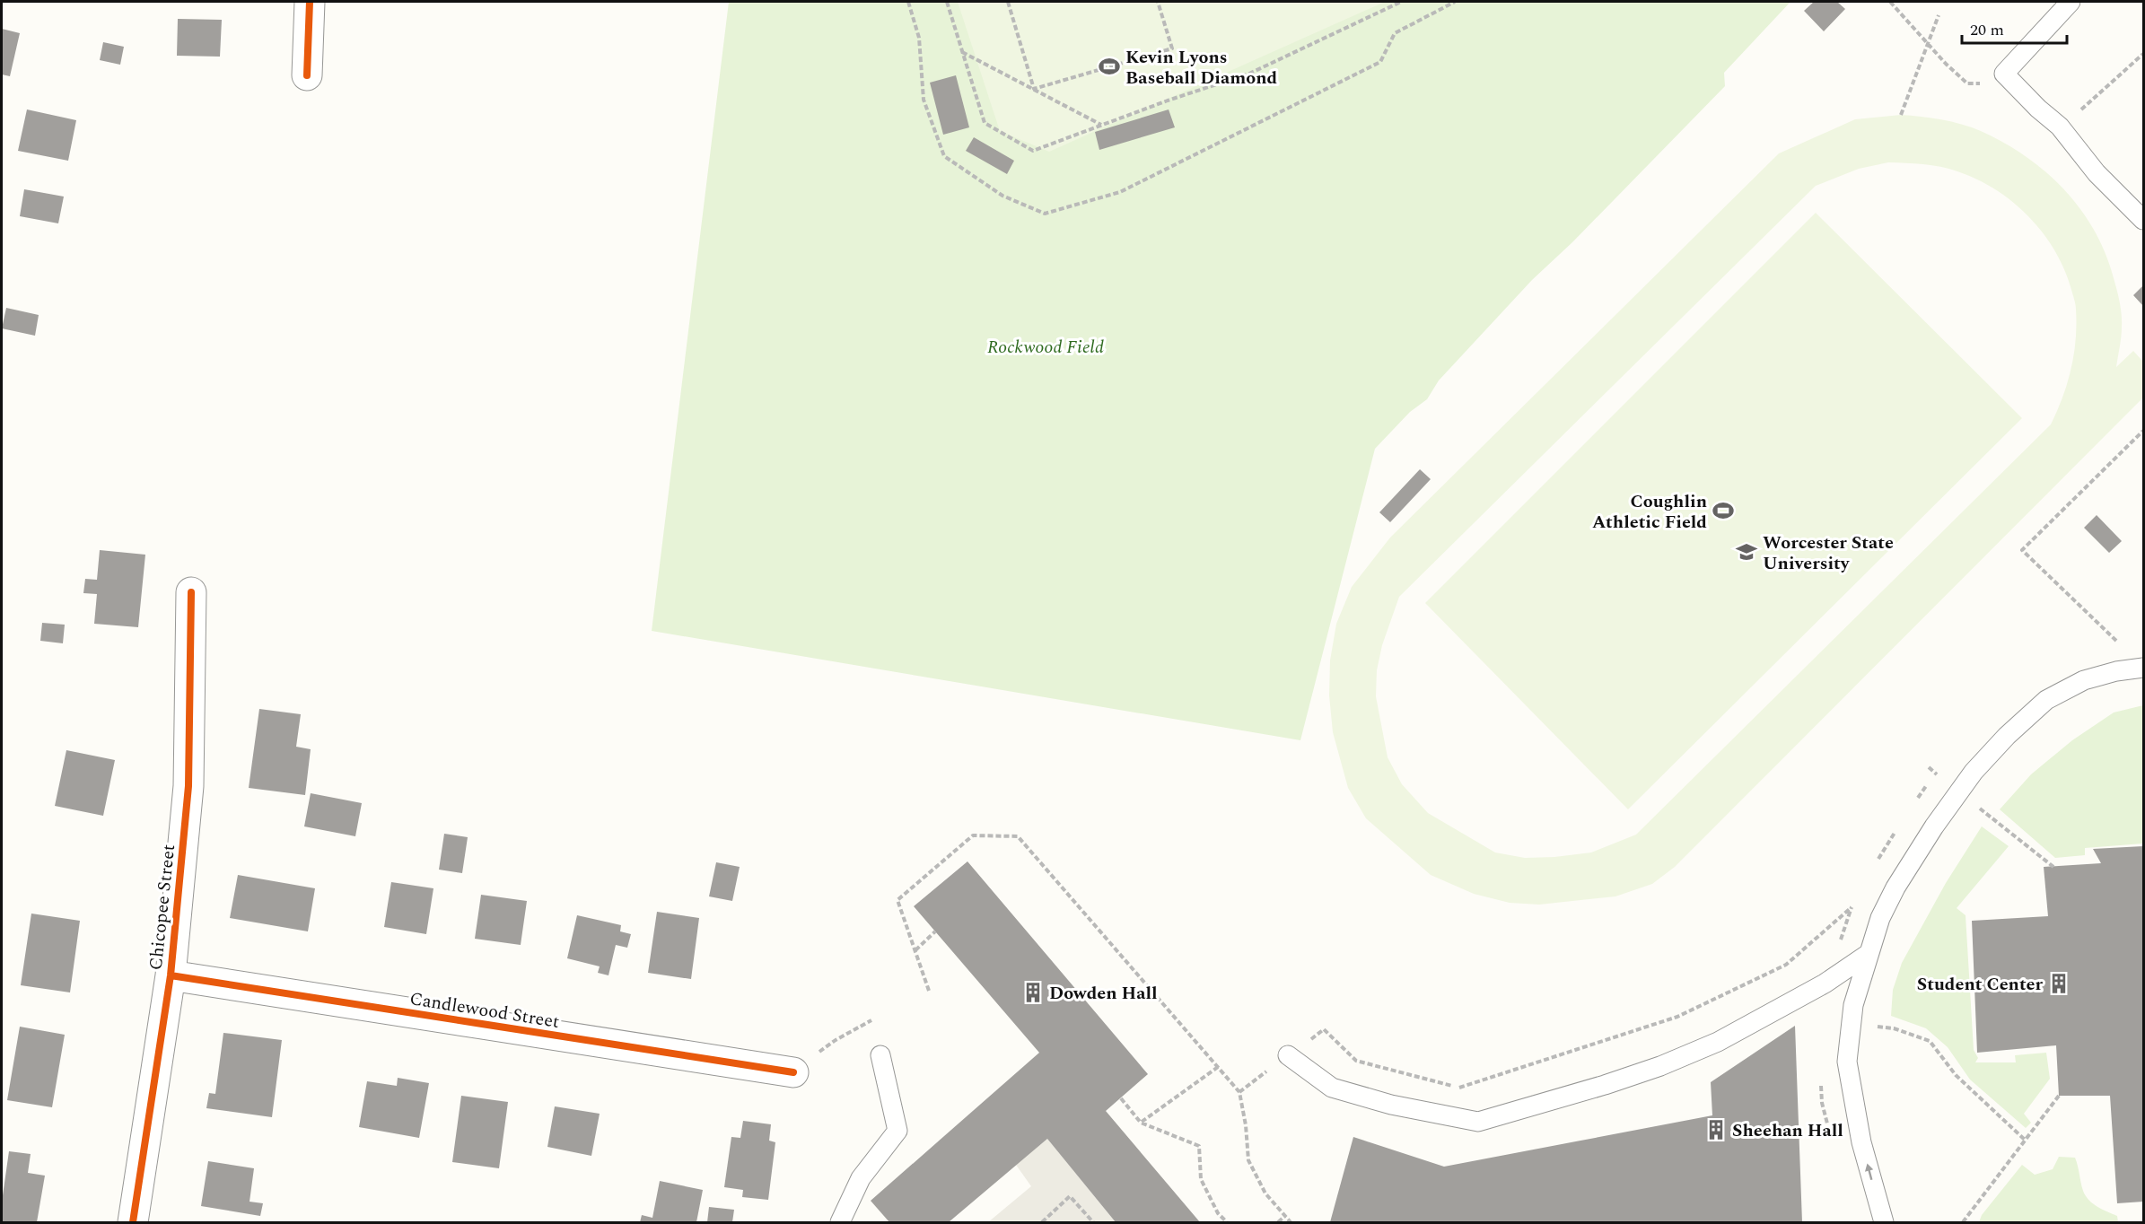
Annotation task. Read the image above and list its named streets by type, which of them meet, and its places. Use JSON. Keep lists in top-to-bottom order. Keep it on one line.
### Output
{"streets":{"street":["Chicopee Street","Candlewood Street"]},"crossings":[["Chicopee Street","Candlewood Street"]],"parks":["Rockwood Field"],"places":{"sports":["Kevin Lyons Baseball Diamond","Coughlin Athletic Field"],"school or university":["Worcester State University"],"building":["Student Center","Dowden Hall","Sheehan Hall"]},"scale_bar":"20 m"}
